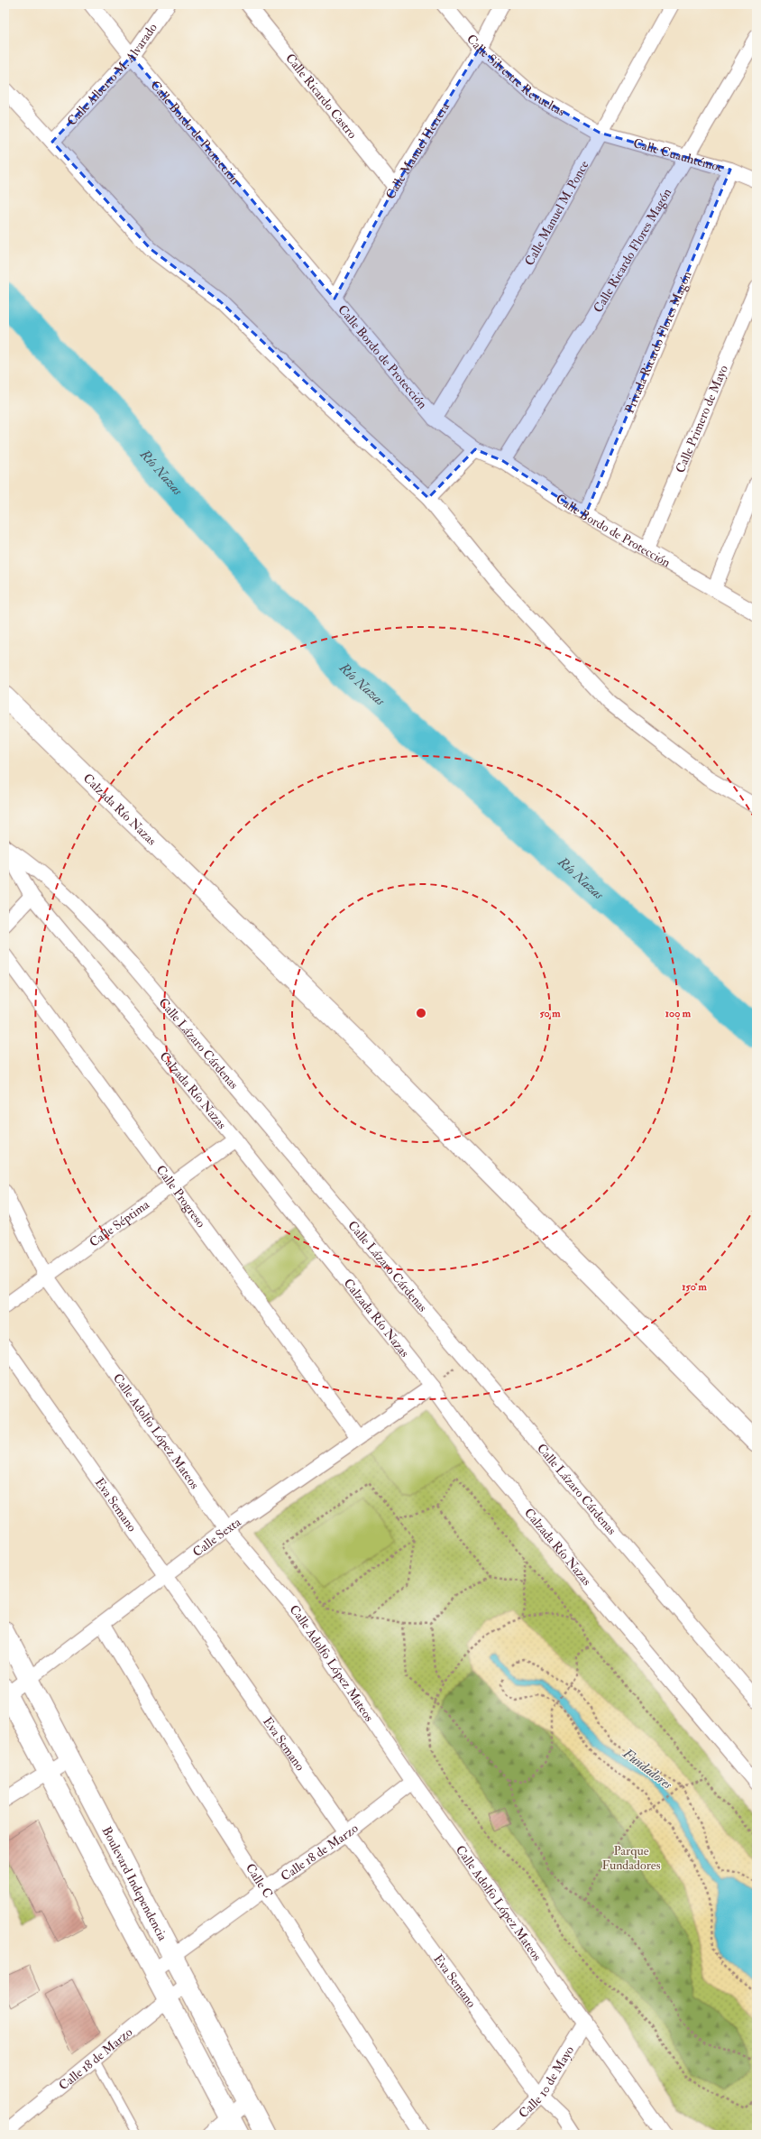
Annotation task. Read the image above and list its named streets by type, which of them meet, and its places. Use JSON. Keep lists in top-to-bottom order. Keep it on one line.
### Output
{"streets":{"street":["Calle Silvestre Revueltas","Calle Alberto M. Alvarado","Calle Ricardo Castro","Calle Bordo de Protección","Calle Manuel Herrera","Calle Cuauhtémoc","Calle Manuel M. Ponce","Calle Ricardo Flores Magón","Privada Ricardo Flores Magón","Calle Primero de Mayo","Calzada Río Nazas","Calle Lázaro Cárdenas","Calle Progreso","Calle Séptima","Calle Adolfo López Mateos","Eva Semano","Calle Sexta","Calle 18 de Marzo","Calle C","Boulevard Independencia","Calle 10 de Mayo"]},"crossings":[["Calle Silvestre Revueltas","Calle Manuel Herrera"],["Calle Silvestre Revueltas","Calle Cuauhtémoc"],["Calle Silvestre Revueltas","Calle Manuel M. Ponce"],["Calle Alberto M. Alvarado","Calle Bordo de Protección"],["Calle Ricardo Castro","Calle Manuel Herrera"],["Calle Bordo de Protección","Calle Manuel Herrera"],["Calle Bordo de Protección","Calle Manuel M. Ponce"],["Calle Bordo de Protección","Calle Ricardo Flores Magón"],["Calle Bordo de Protección","Privada Ricardo Flores Magón"],["Calle Bordo de Protección","Calle Primero de Mayo"],["Calle Cuauhtémoc","Calle Manuel M. Ponce"],["Calle Cuauhtémoc","Calle Ricardo Flores Magón"],["Calle Cuauhtémoc","Privada Ricardo Flores Magón"],["Calzada Río Nazas","Calle Lázaro Cárdenas"],["Calzada Río Nazas","Calle Séptima"],["Calzada Río Nazas","Calle Sexta"],["Calle Progreso","Calle Séptima"],["Calle Progreso","Calle Sexta"],["Calle Séptima","Calle Adolfo López Mateos"],["Calle Adolfo López Mateos","Calle Sexta"],["Calle Adolfo López Mateos","Calle 18 de Marzo"],["Calle Adolfo López Mateos","Calle 10 de Mayo"],["Eva Semano","Calle Sexta"],["Eva Semano","Calle 18 de Marzo"],["Eva Semano","Calle 10 de Mayo"],["Calle Sexta","Calle C"],["Calle Sexta","Boulevard Independencia"],["Calle 18 de Marzo","Calle C"],["Calle 18 de Marzo","Boulevard Independencia"]],"water":["Río Nazas","Fundadores"],"parks":["Parque Fundadores"],"rings":["50 m","100 m","150 m"]}
